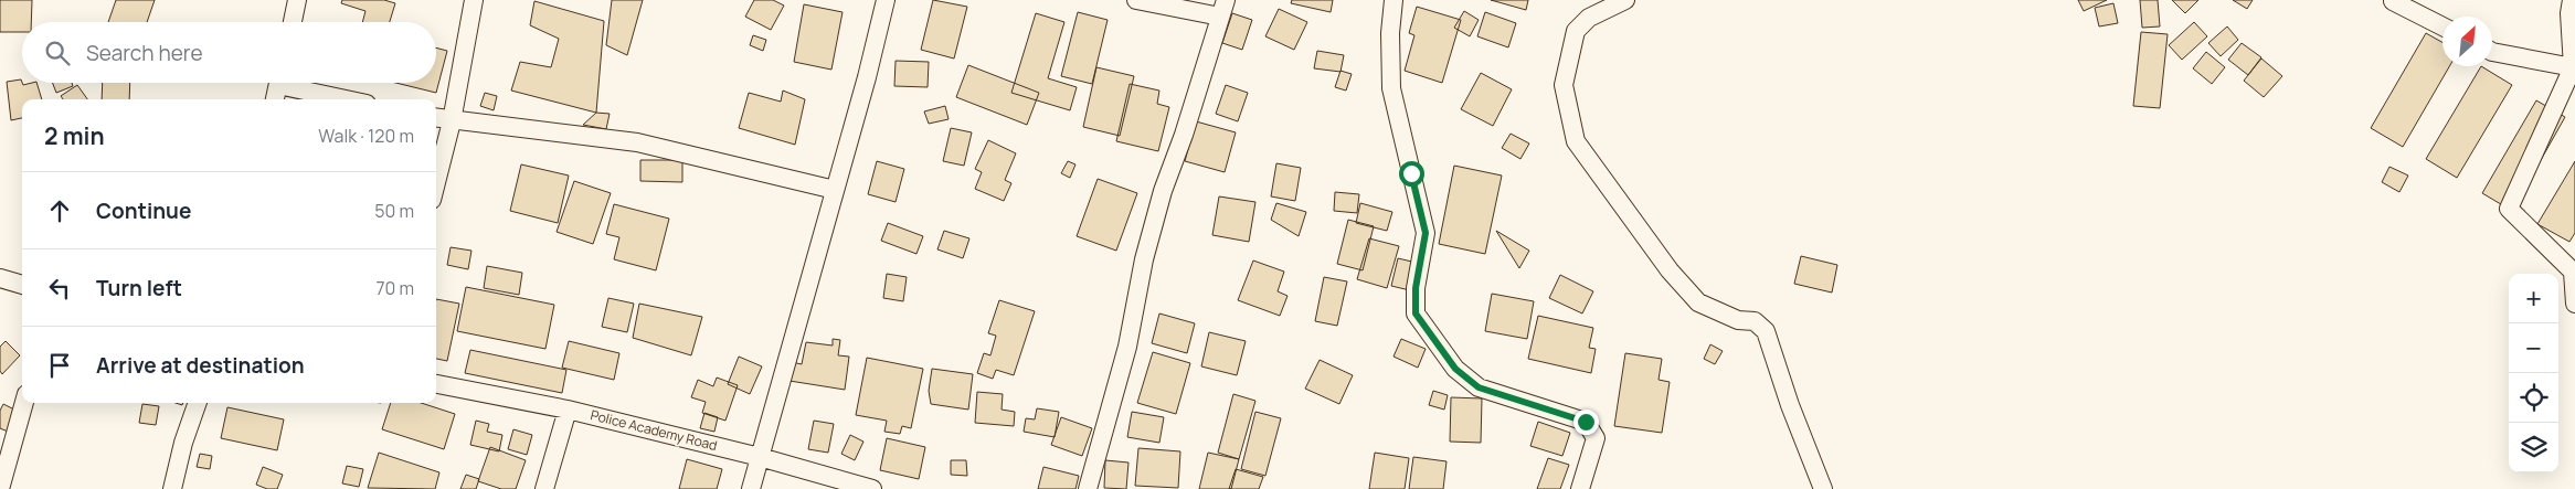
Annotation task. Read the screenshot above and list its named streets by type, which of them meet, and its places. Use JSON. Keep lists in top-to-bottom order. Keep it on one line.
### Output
{"streets":{"street":["Police Academy Road"]},"north":"top right","page":{"search":"Search here","heading":["2 min","Walk · 120 m"],"list":[["Continue","50 m"],["Turn left","70 m"],"Arrive at destination"],"map_buttons":["+","−"]}}
